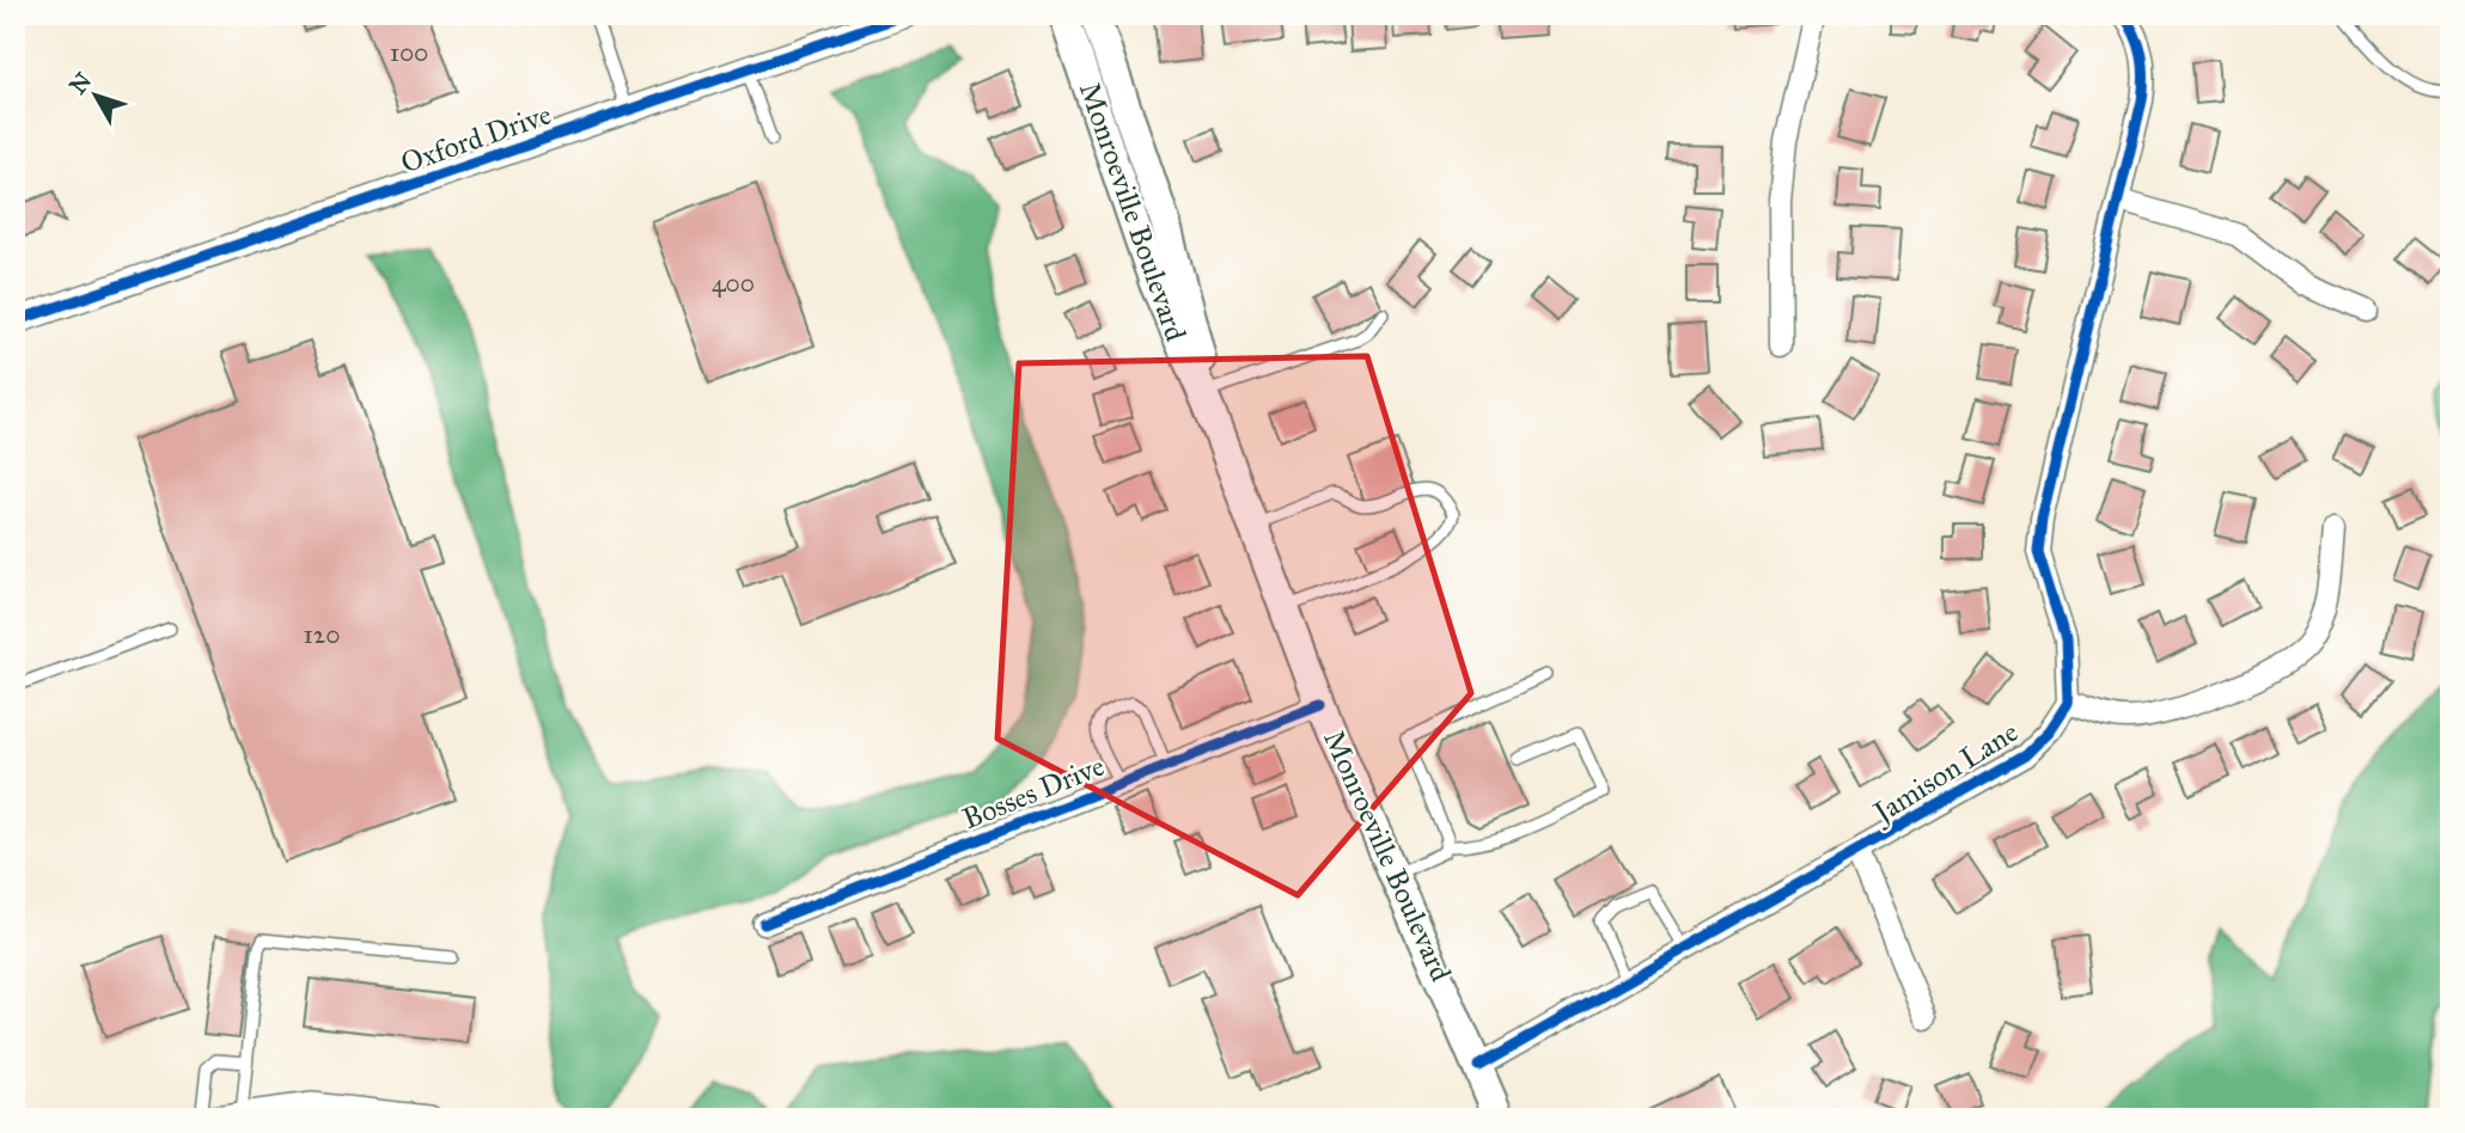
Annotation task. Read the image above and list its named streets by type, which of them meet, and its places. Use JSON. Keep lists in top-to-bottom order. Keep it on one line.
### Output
{"streets":{"main road":["Monroeville Boulevard"],"street":["Oxford Drive","Jamison Lane","Bosses Drive"]},"crossings":[["Monroeville Boulevard","Jamison Lane"],["Monroeville Boulevard","Bosses Drive"]],"house_numbers":["100","400","120"],"north":"top left"}
